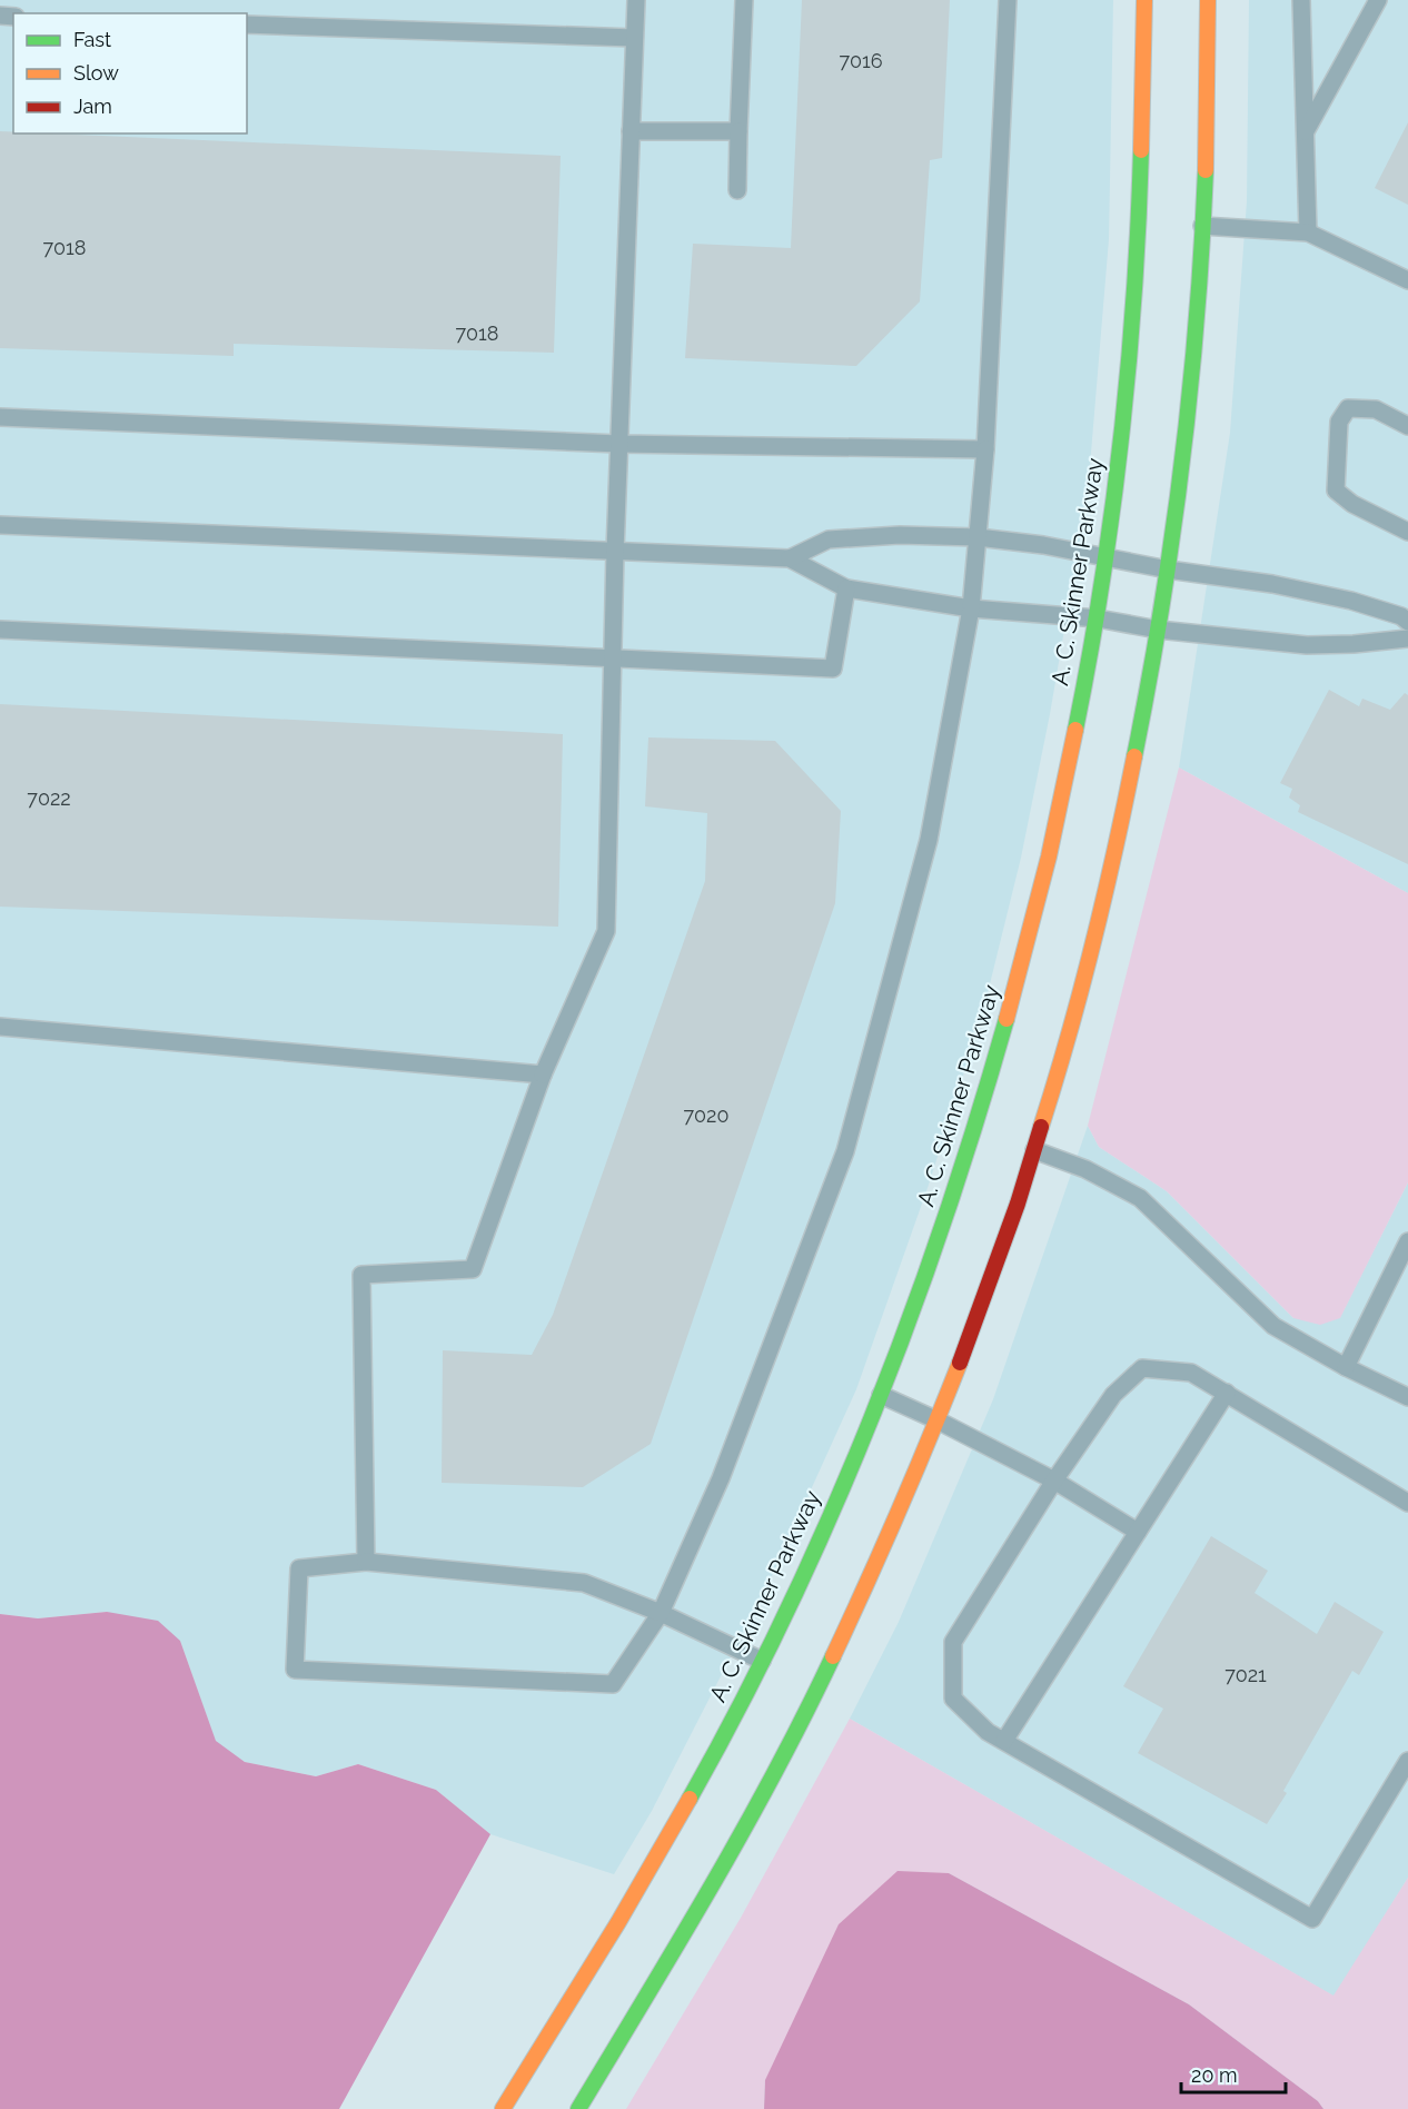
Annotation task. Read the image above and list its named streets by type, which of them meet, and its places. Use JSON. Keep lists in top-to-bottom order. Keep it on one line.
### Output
{"streets":{"main road":["A. C. Skinner Parkway"]},"house_numbers":["7016","7018","7018","7022","7020","7021"],"legend":["Fast","Slow","Jam"],"scale_bar":"20 m"}
